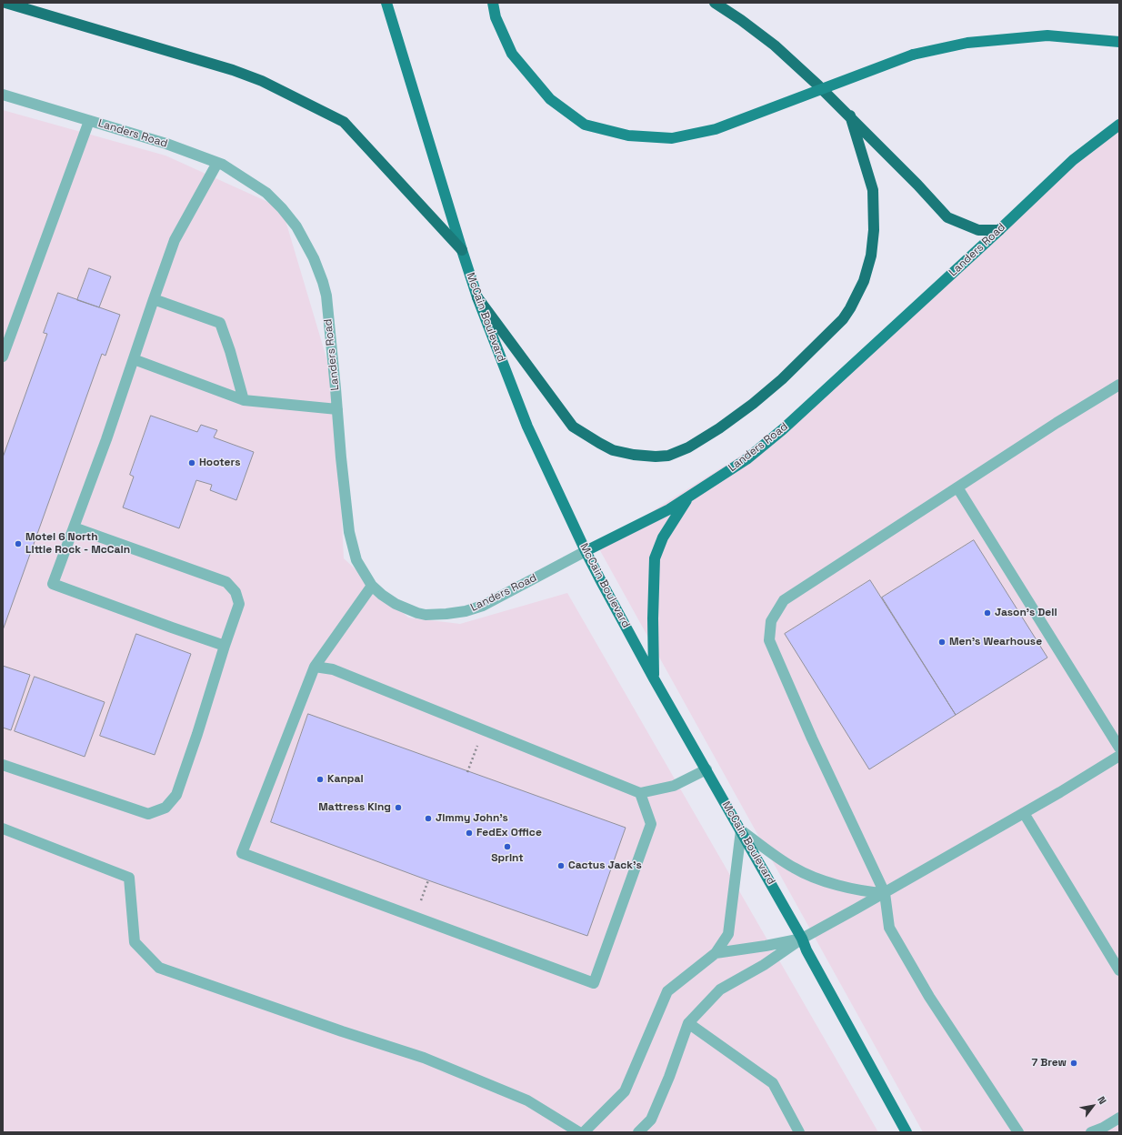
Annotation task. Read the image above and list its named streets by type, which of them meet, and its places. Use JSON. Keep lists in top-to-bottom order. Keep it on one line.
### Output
{"streets":{"main road":["Landers Road","McCain Boulevard"]},"crossings":[["Landers Road","McCain Boulevard"]],"places":["Hooters","Motel 6 North Little Rock - McCain","Jason's Deli","Men's Wearhouse","Kanpai","Mattress King","Jimmy John's","FedEx Office","Sprint","Cactus Jack's","7 Brew"],"north":"top right"}
